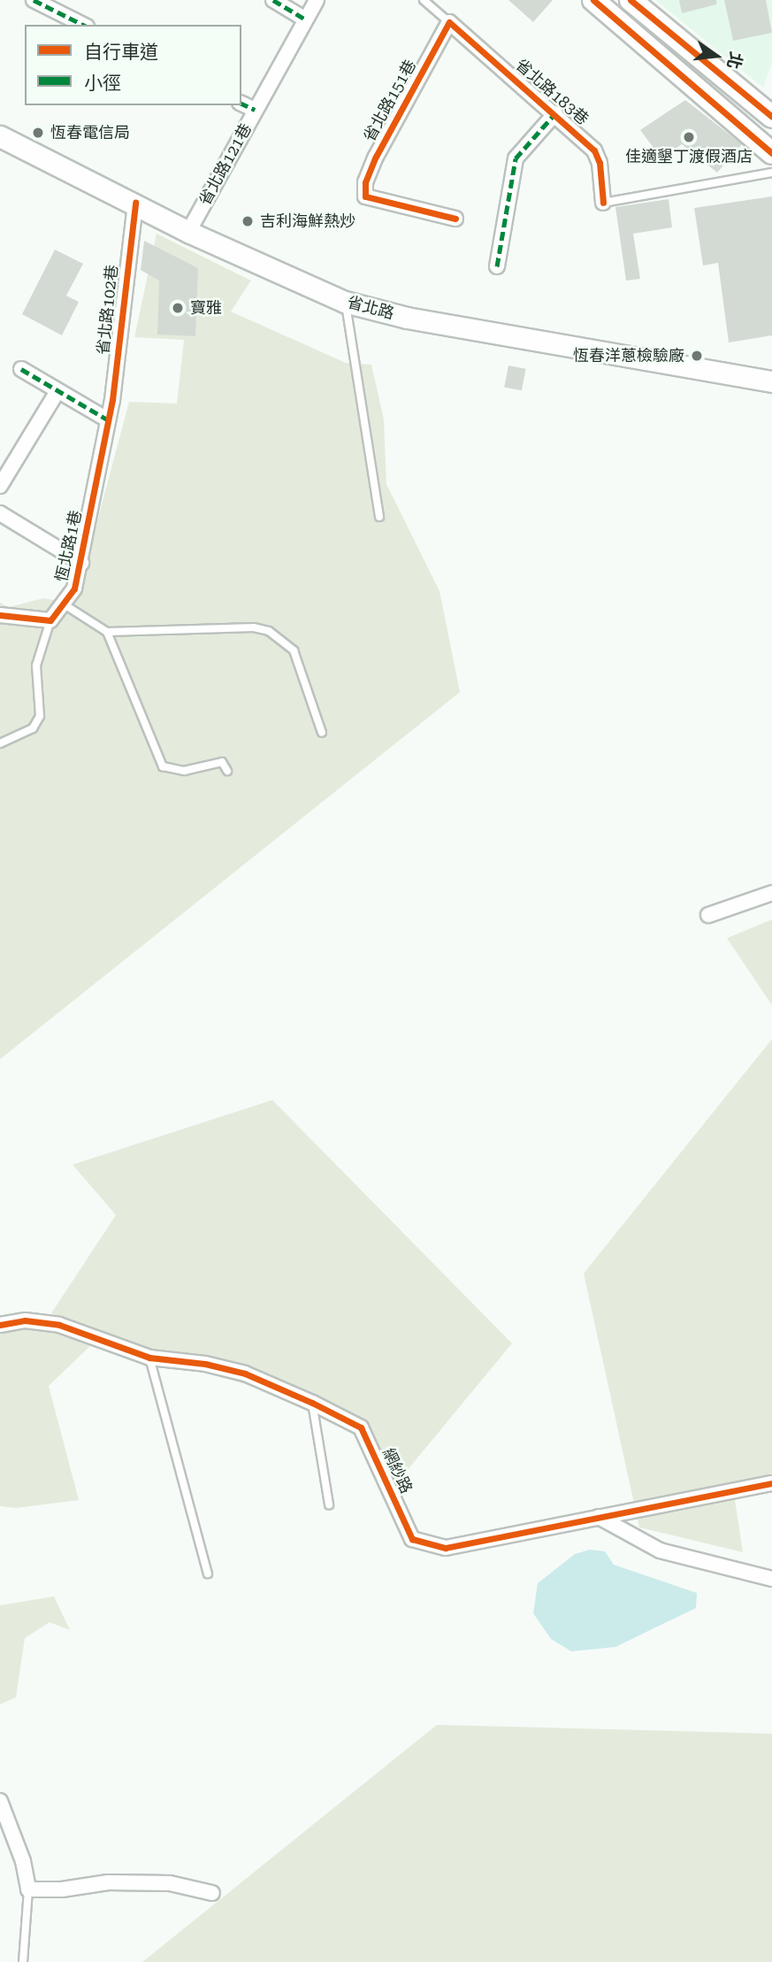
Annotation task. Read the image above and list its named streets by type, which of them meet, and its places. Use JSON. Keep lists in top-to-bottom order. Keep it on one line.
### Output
{"streets":{"main road":["省北路"],"street":["省北路183巷","省北路151巷","省北路121巷","省北路102巷","恆北路1巷","網紗路"]},"crossings":[["省北路183巷","省北路151巷"],["省北路121巷","省北路"],["省北路","省北路102巷"],["省北路102巷","恆北路1巷"]],"places":["恆春電信局","佳適墾丁渡假酒店","吉利海鮮熱炒","寶雅","恆春洋蔥檢驗廠"],"legend":["自行車道","小徑"],"north":"right"}
